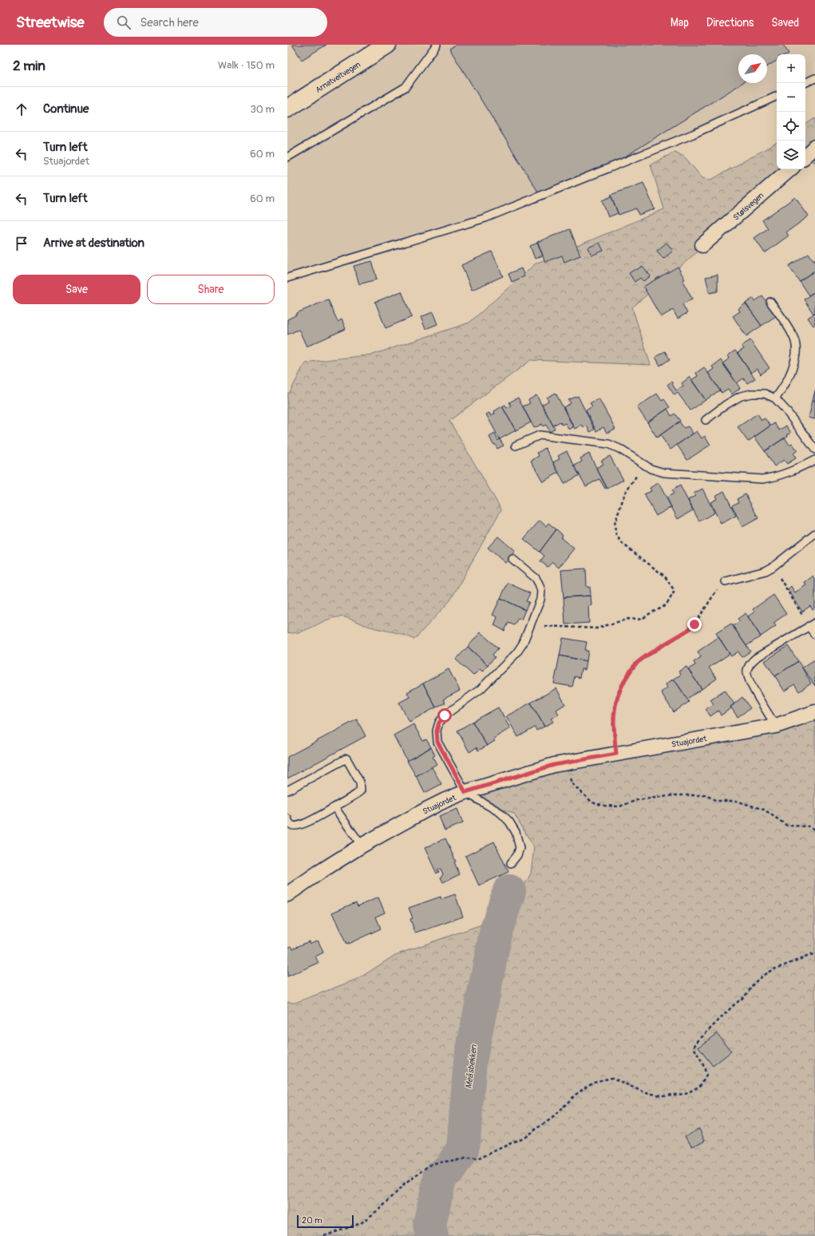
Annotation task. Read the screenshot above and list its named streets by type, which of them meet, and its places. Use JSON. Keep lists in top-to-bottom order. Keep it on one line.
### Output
{"streets":{"main road":["Arnatveitvegen"],"street":["Stølsvegen","Stuajordet"]},"water":["Meåsbekken"],"scale_bar":"20 m","north":"top right","page":{"header":"Streetwise","search":"Search here","nav":["Map","Directions","Saved"],"heading":["2 min","Walk · 150 m"],"map_buttons":["+","−"],"list":[["Continue","30 m"],["Turn left","Stuajordet","60 m"],["Turn left","60 m"],"Arrive at destination"],"buttons":["Save","Share"],"scale":"20 m"}}
